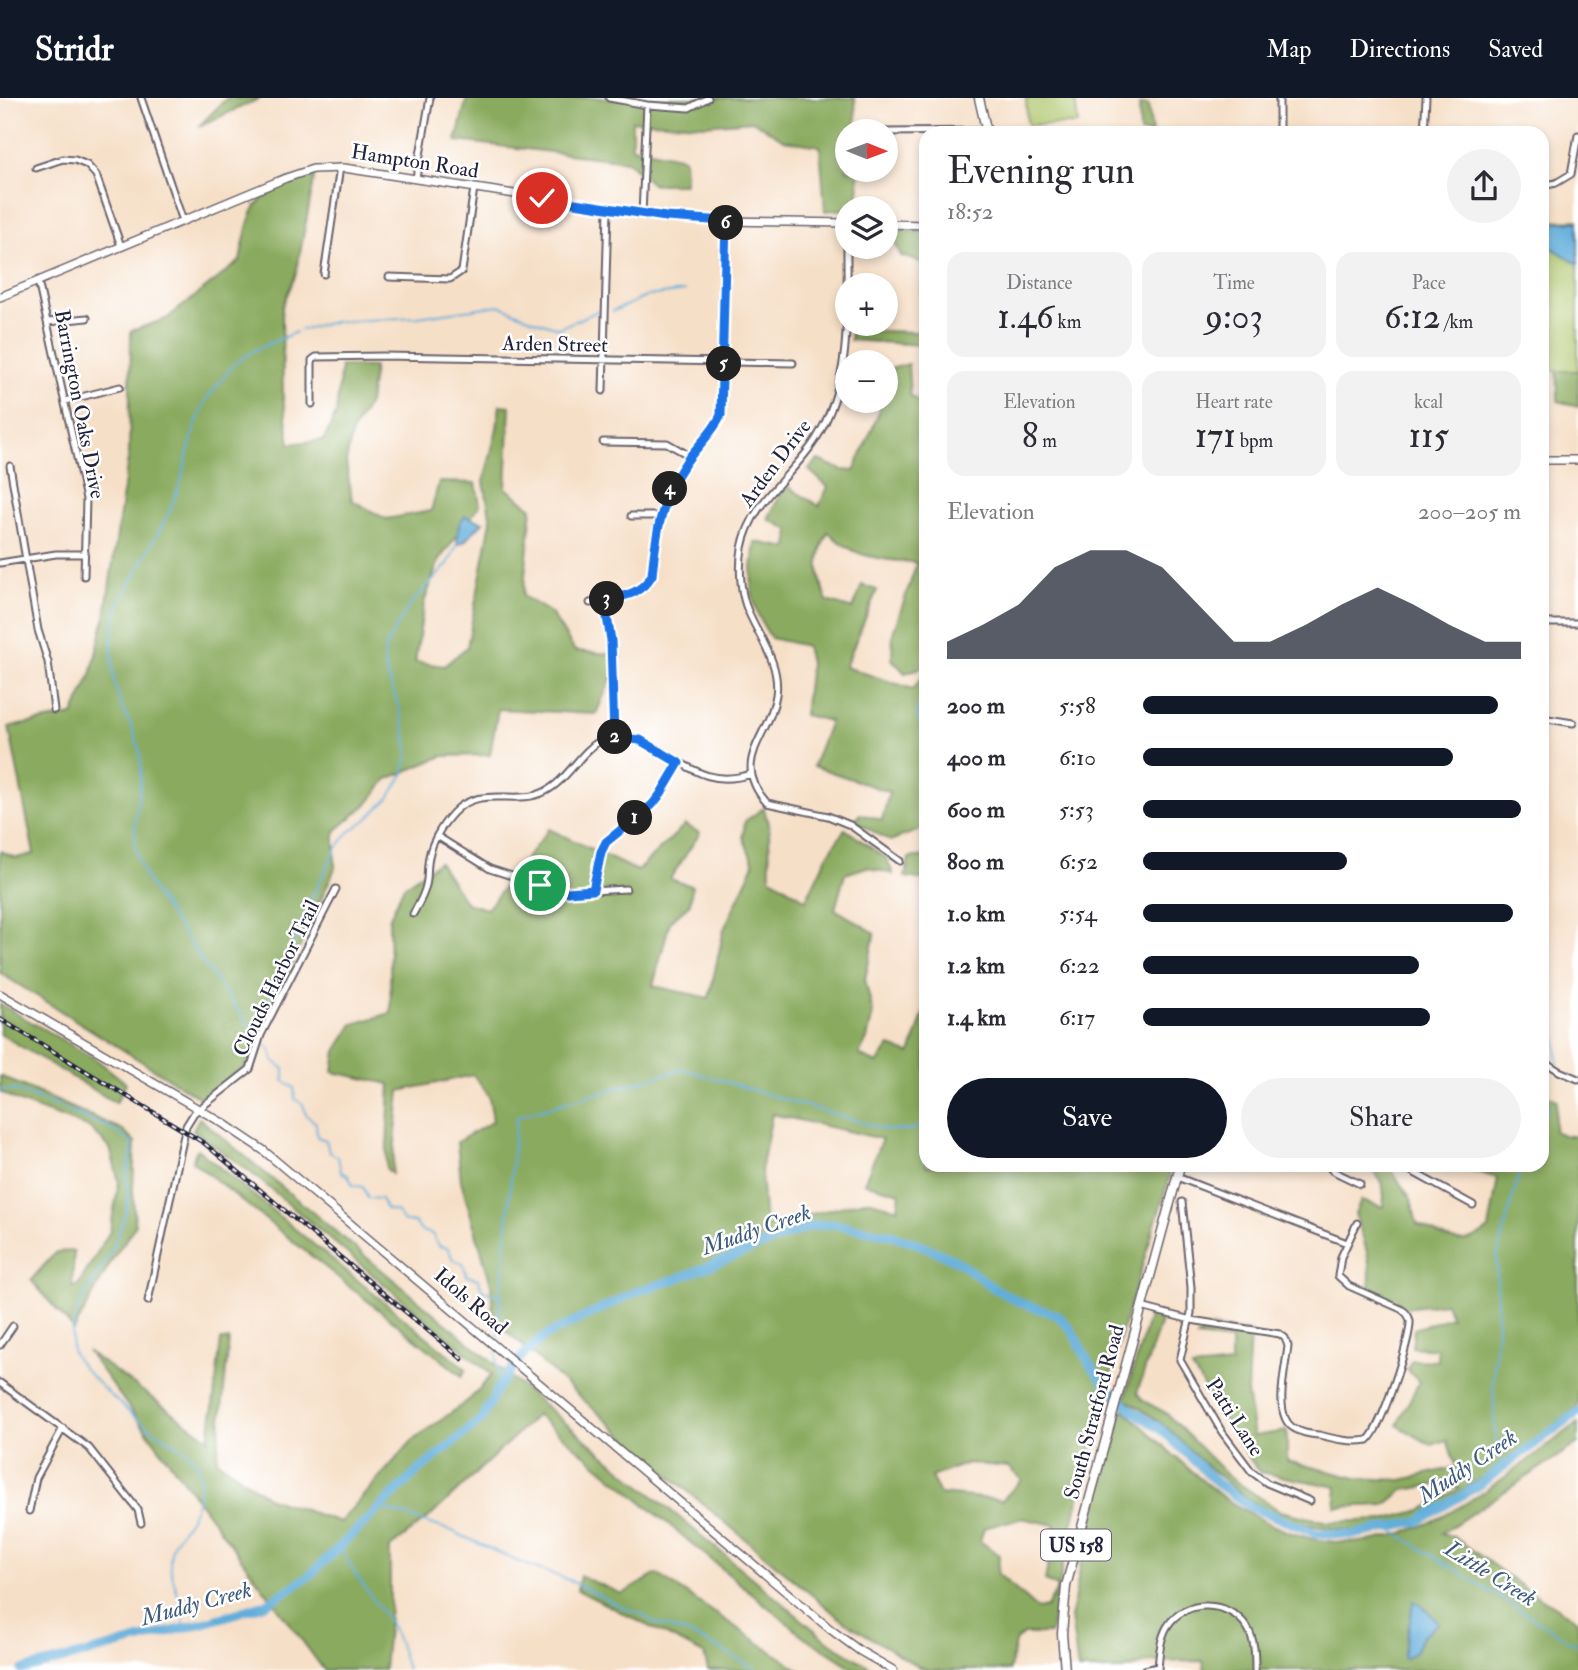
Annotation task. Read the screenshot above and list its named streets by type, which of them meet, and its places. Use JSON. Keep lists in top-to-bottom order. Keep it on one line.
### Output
{"streets":{"main road":["Hampton Road","Idols Road","South Stratford Road","US 158"],"street":["Arden Street","Barrington Oaks Drive","Arden Drive","Clouds Harbor Trail","Patti Lane"]},"crossings":[["Hampton Road","Barrington Oaks Drive"],["Clouds Harbor Trail","Idols Road"]],"water":["Muddy Creek","Little Creek"],"north":"right","page":{"header":"Stridr","nav":["Map","Directions","Saved"],"map_buttons":["+","−"],"heading":["Evening run","18:52"],"pins":["6","5","4","3","2","1"],"stats":[["Distance","1.46 km"],["Time","9:03"],["Pace","6:12 /km"],["Elevation","8 m"],["Heart rate","171 bpm"],["kcal","115"]],"chart":["Elevation","200–205 m"],"list":[{"name":"200 m","note":"5:58"},{"name":"400 m","note":"6:10"},{"name":"600 m","note":"5:53"},{"name":"800 m","note":"6:52"},{"name":"1.0 km","note":"5:54"},{"name":"1.2 km","note":"6:22"},{"name":"1.4 km","note":"6:17"}],"buttons":["Save","Share"]}}
